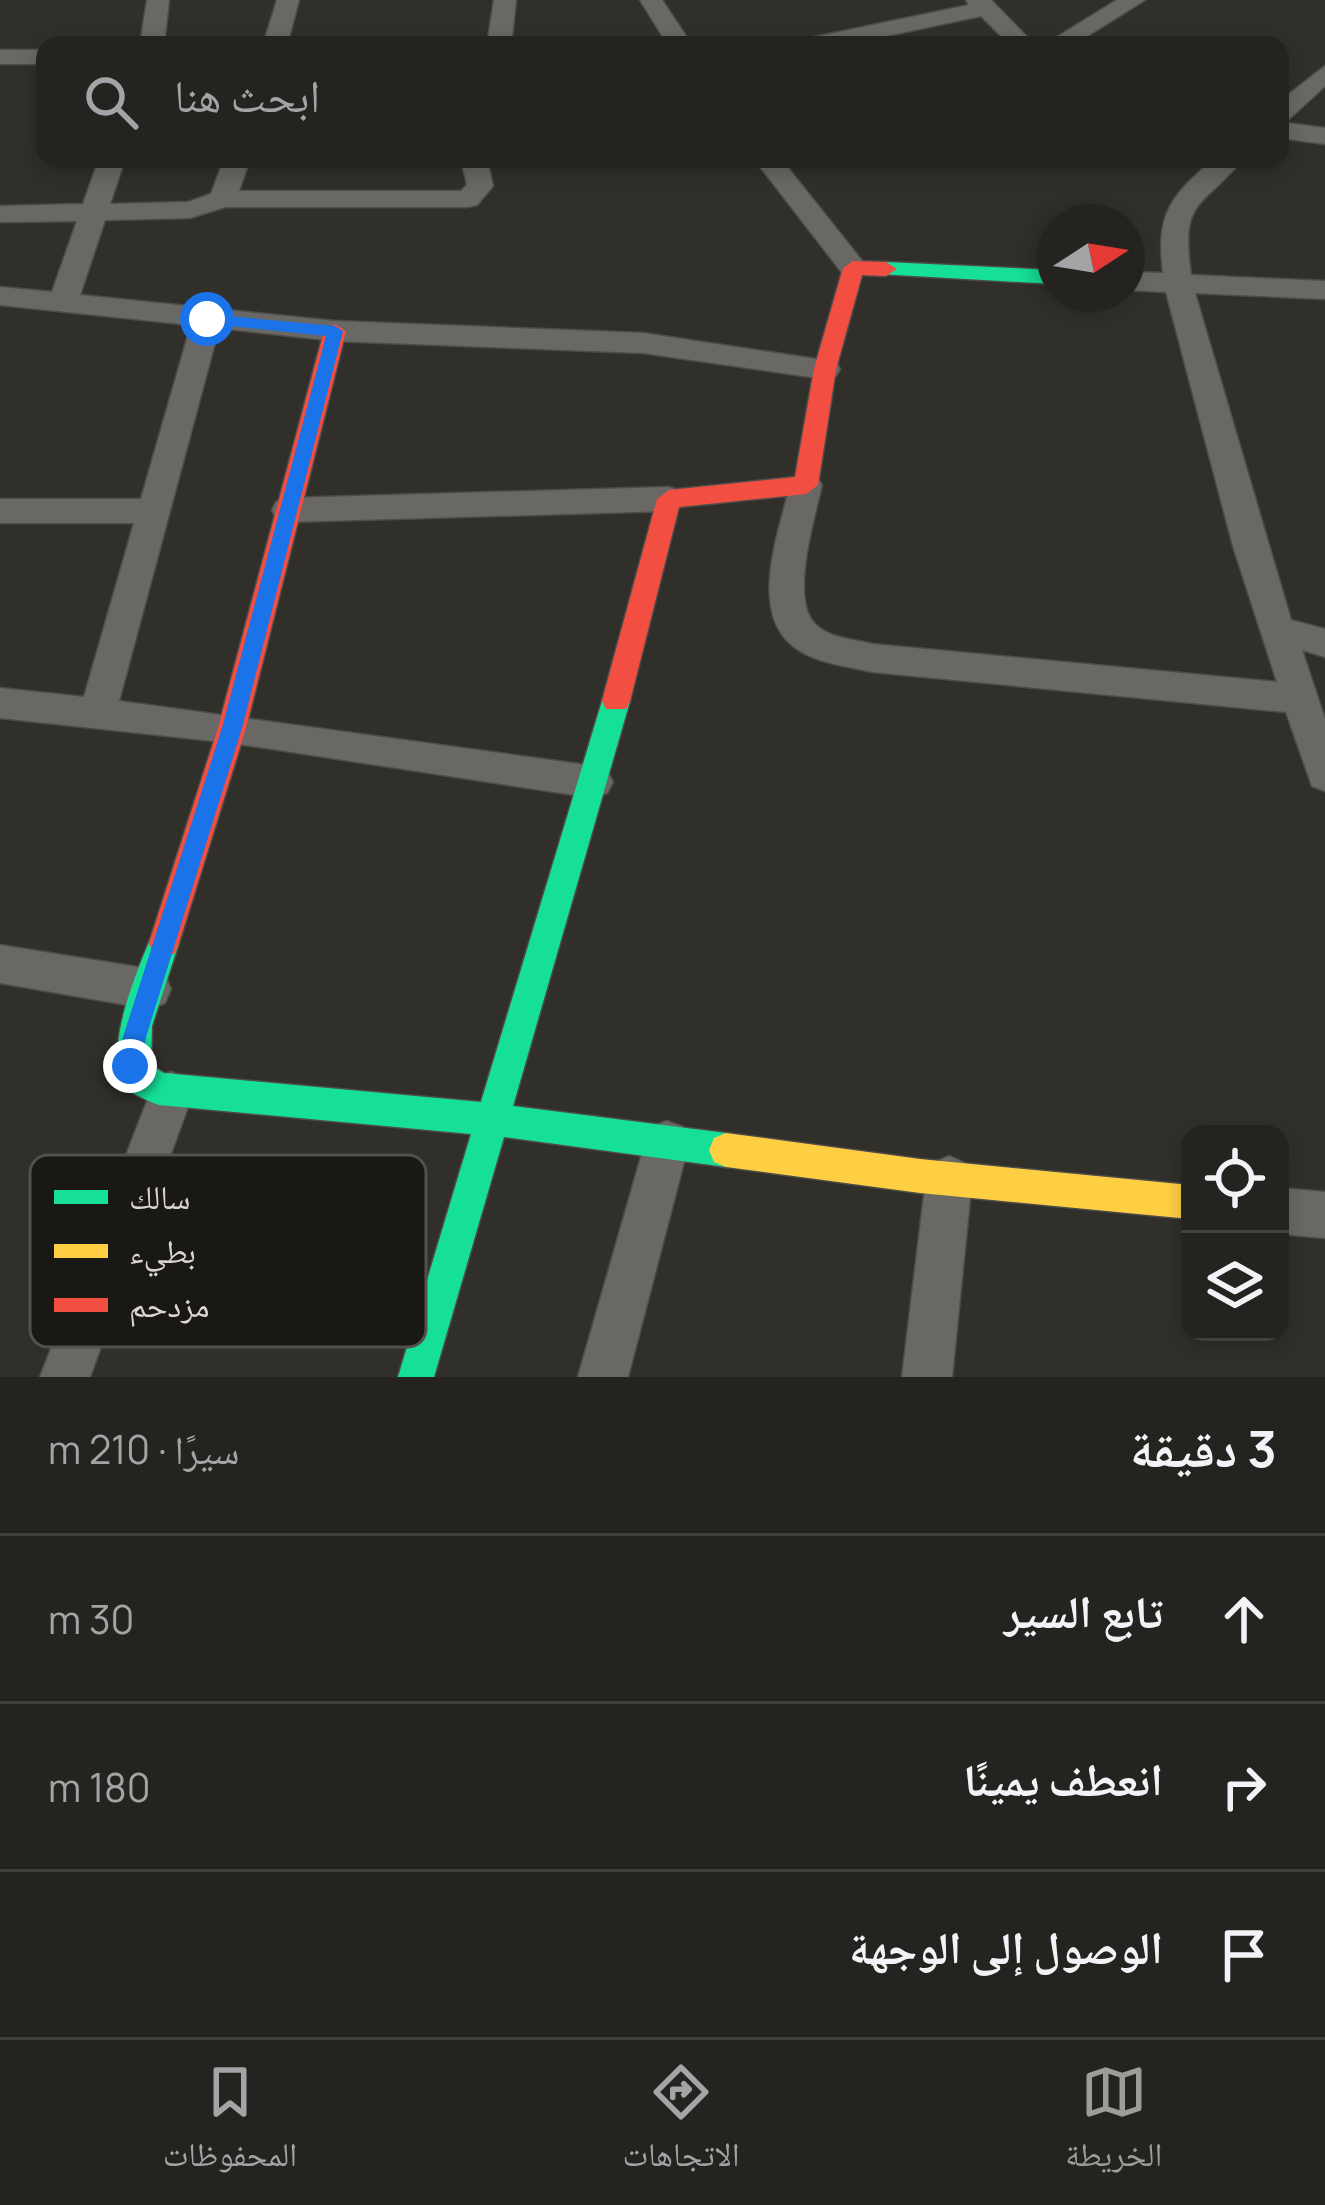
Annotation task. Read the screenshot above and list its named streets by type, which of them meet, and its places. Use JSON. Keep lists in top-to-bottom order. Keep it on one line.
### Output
{"legend":["سالك","بطيء","مزدحم"],"north":"right","page":{"search":"ابحث هنا","heading":["3 دقيقة","سيرًا · 210 m"],"list":[["تابع السير","30 m"],["انعطف يمينًا","180 m"],"الوصول إلى الوجهة"],"nav":["الخريطة","الاتجاهات","المحفوظات"]}}
